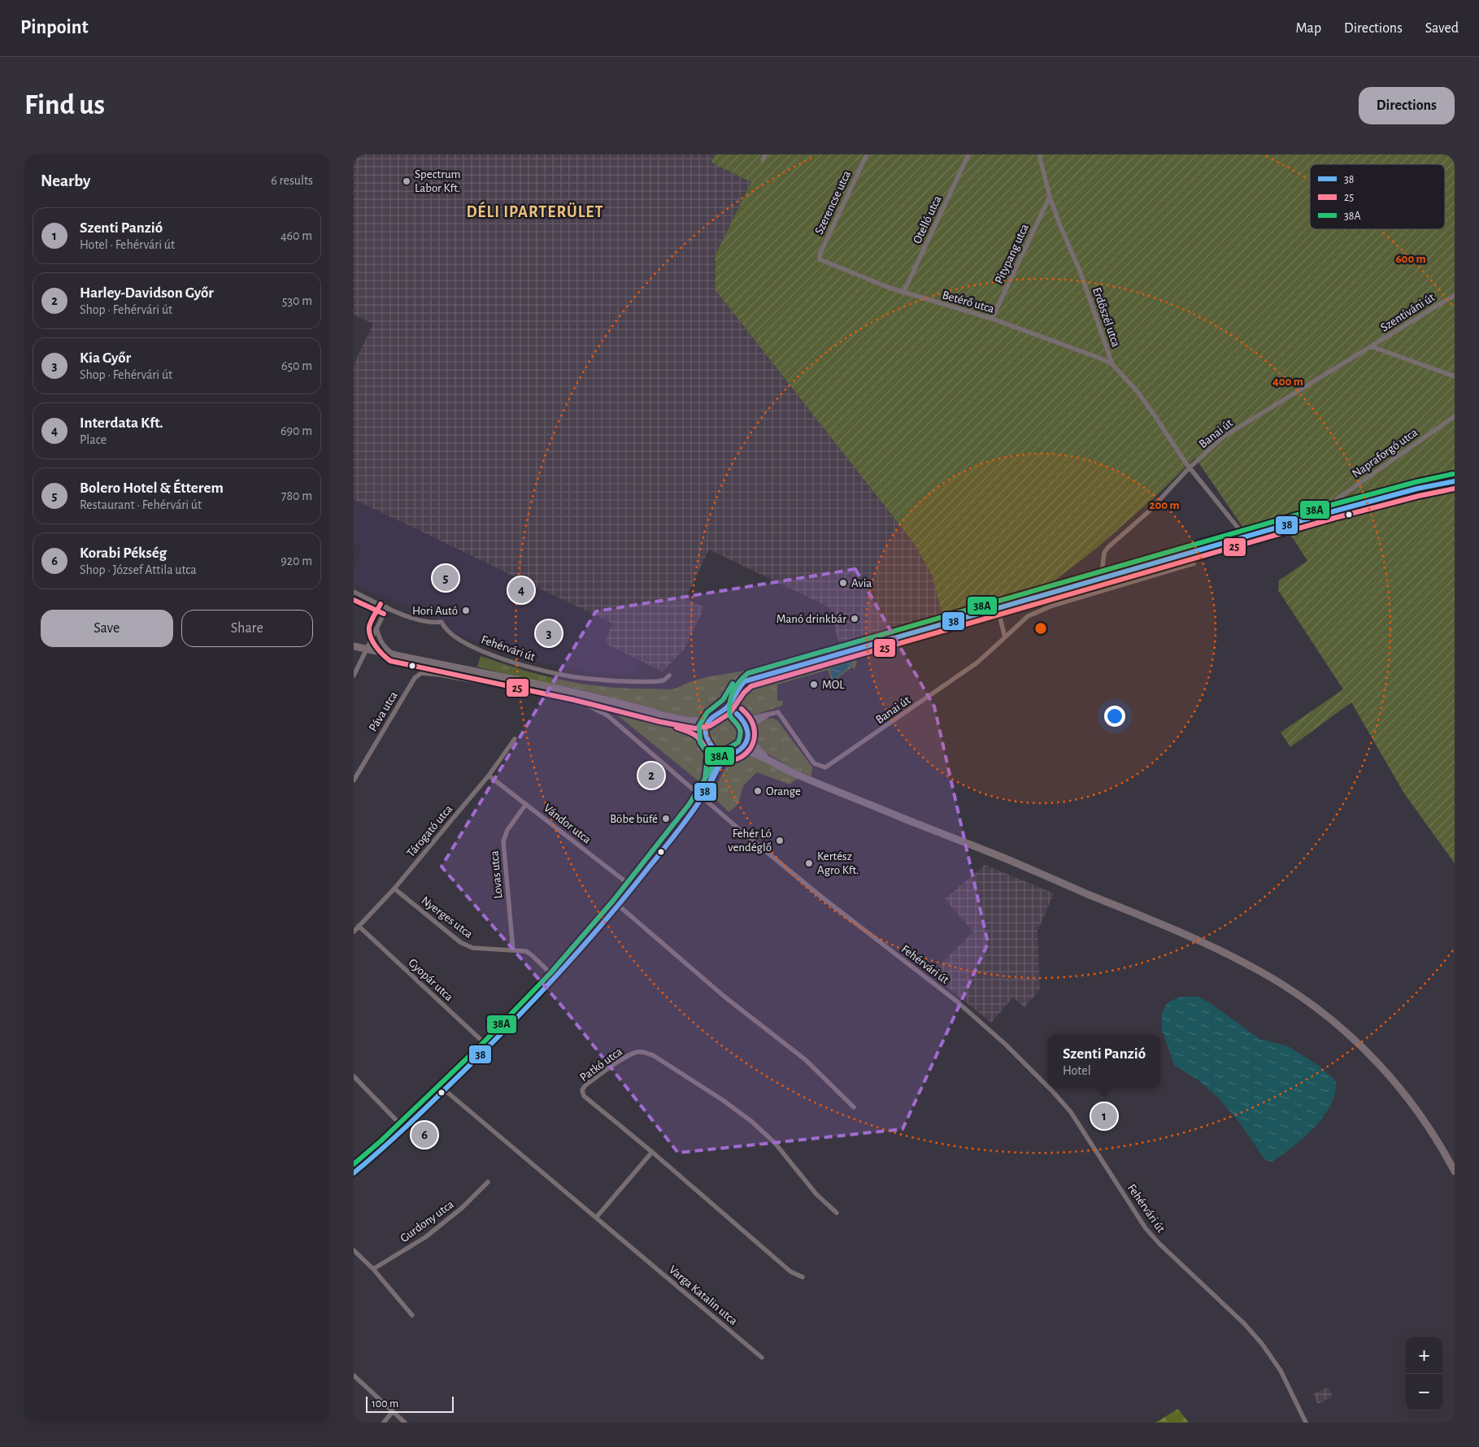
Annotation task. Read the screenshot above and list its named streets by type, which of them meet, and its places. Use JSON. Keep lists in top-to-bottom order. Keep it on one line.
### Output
{"streets":{"street":["Szerencse utca","Otelló utca","Pitypang utca","Betérő utca","Szentiváni út","Erdőszél utca","Banai út","Napraforgó utca","Fehérvári út","Páva utca","Vándor utca","Tárogató utca","Lovas utca","Nyerges utca","Gyopár utca","Patkó utca","Gurdony utca","Varga Katalin utca"]},"crossings":[["Szerencse utca","Betérő utca"],["Otelló utca","Betérő utca"],["Pitypang utca","Betérő utca"],["Pitypang utca","Erdőszél utca"],["Betérő utca","Erdőszél utca"],["Szentiváni út","Banai út"],["Erdőszél utca","Banai út"],["Fehérvári út","Páva utca"],["Vándor utca","Tárogató utca"],["Vándor utca","Lovas utca"],["Tárogató utca","Nyerges utca"],["Tárogató utca","Gyopár utca"],["Lovas utca","Nyerges utca"]],"districts":["DÉLI IPARTERÜLET"],"places":["Spectrum Labor Kft.","Avia","Hori Autó","Manó drinkbár","MOL","Orange","Böbe büfé","Fehér Ló vendéglő","Kertész Agro Kft."],"lines":["transit line 38A","transit line 38","transit line 25"],"legend":["38","25","38A"],"scale_bar":"100 m","page":{"header":"Pinpoint","nav":["Map","Directions","Saved"],"buttons":["Directions",["Save","Share"]],"title":"Find us","heading":["Nearby","6 results"],"list":[{"mark":"1","name":"Szenti Panzió","note":"Hotel · Fehérvári út","value":"460 m"},{"mark":"2","name":"Harley-Davidson Győr","note":"Shop · Fehérvári út","value":"530 m"},{"mark":"3","name":"Kia Győr","note":"Shop · Fehérvári út","value":"650 m"},{"mark":"4","name":"Interdata Kft.","note":"Place","value":"690 m"},{"mark":"5","name":"Bolero Hotel & Étterem","note":"Restaurant · Fehérvári út","value":"780 m"},{"mark":"6","name":"Korabi Pékség","note":"Shop · József Attila utca","value":"920 m"}],"pins":["5","4","3","2","1","6"],"popup":["Szenti Panzió","Hotel"],"map_buttons":["+","−"],"scale":"100 m"},"rings":["600 m","400 m","200 m"]}
